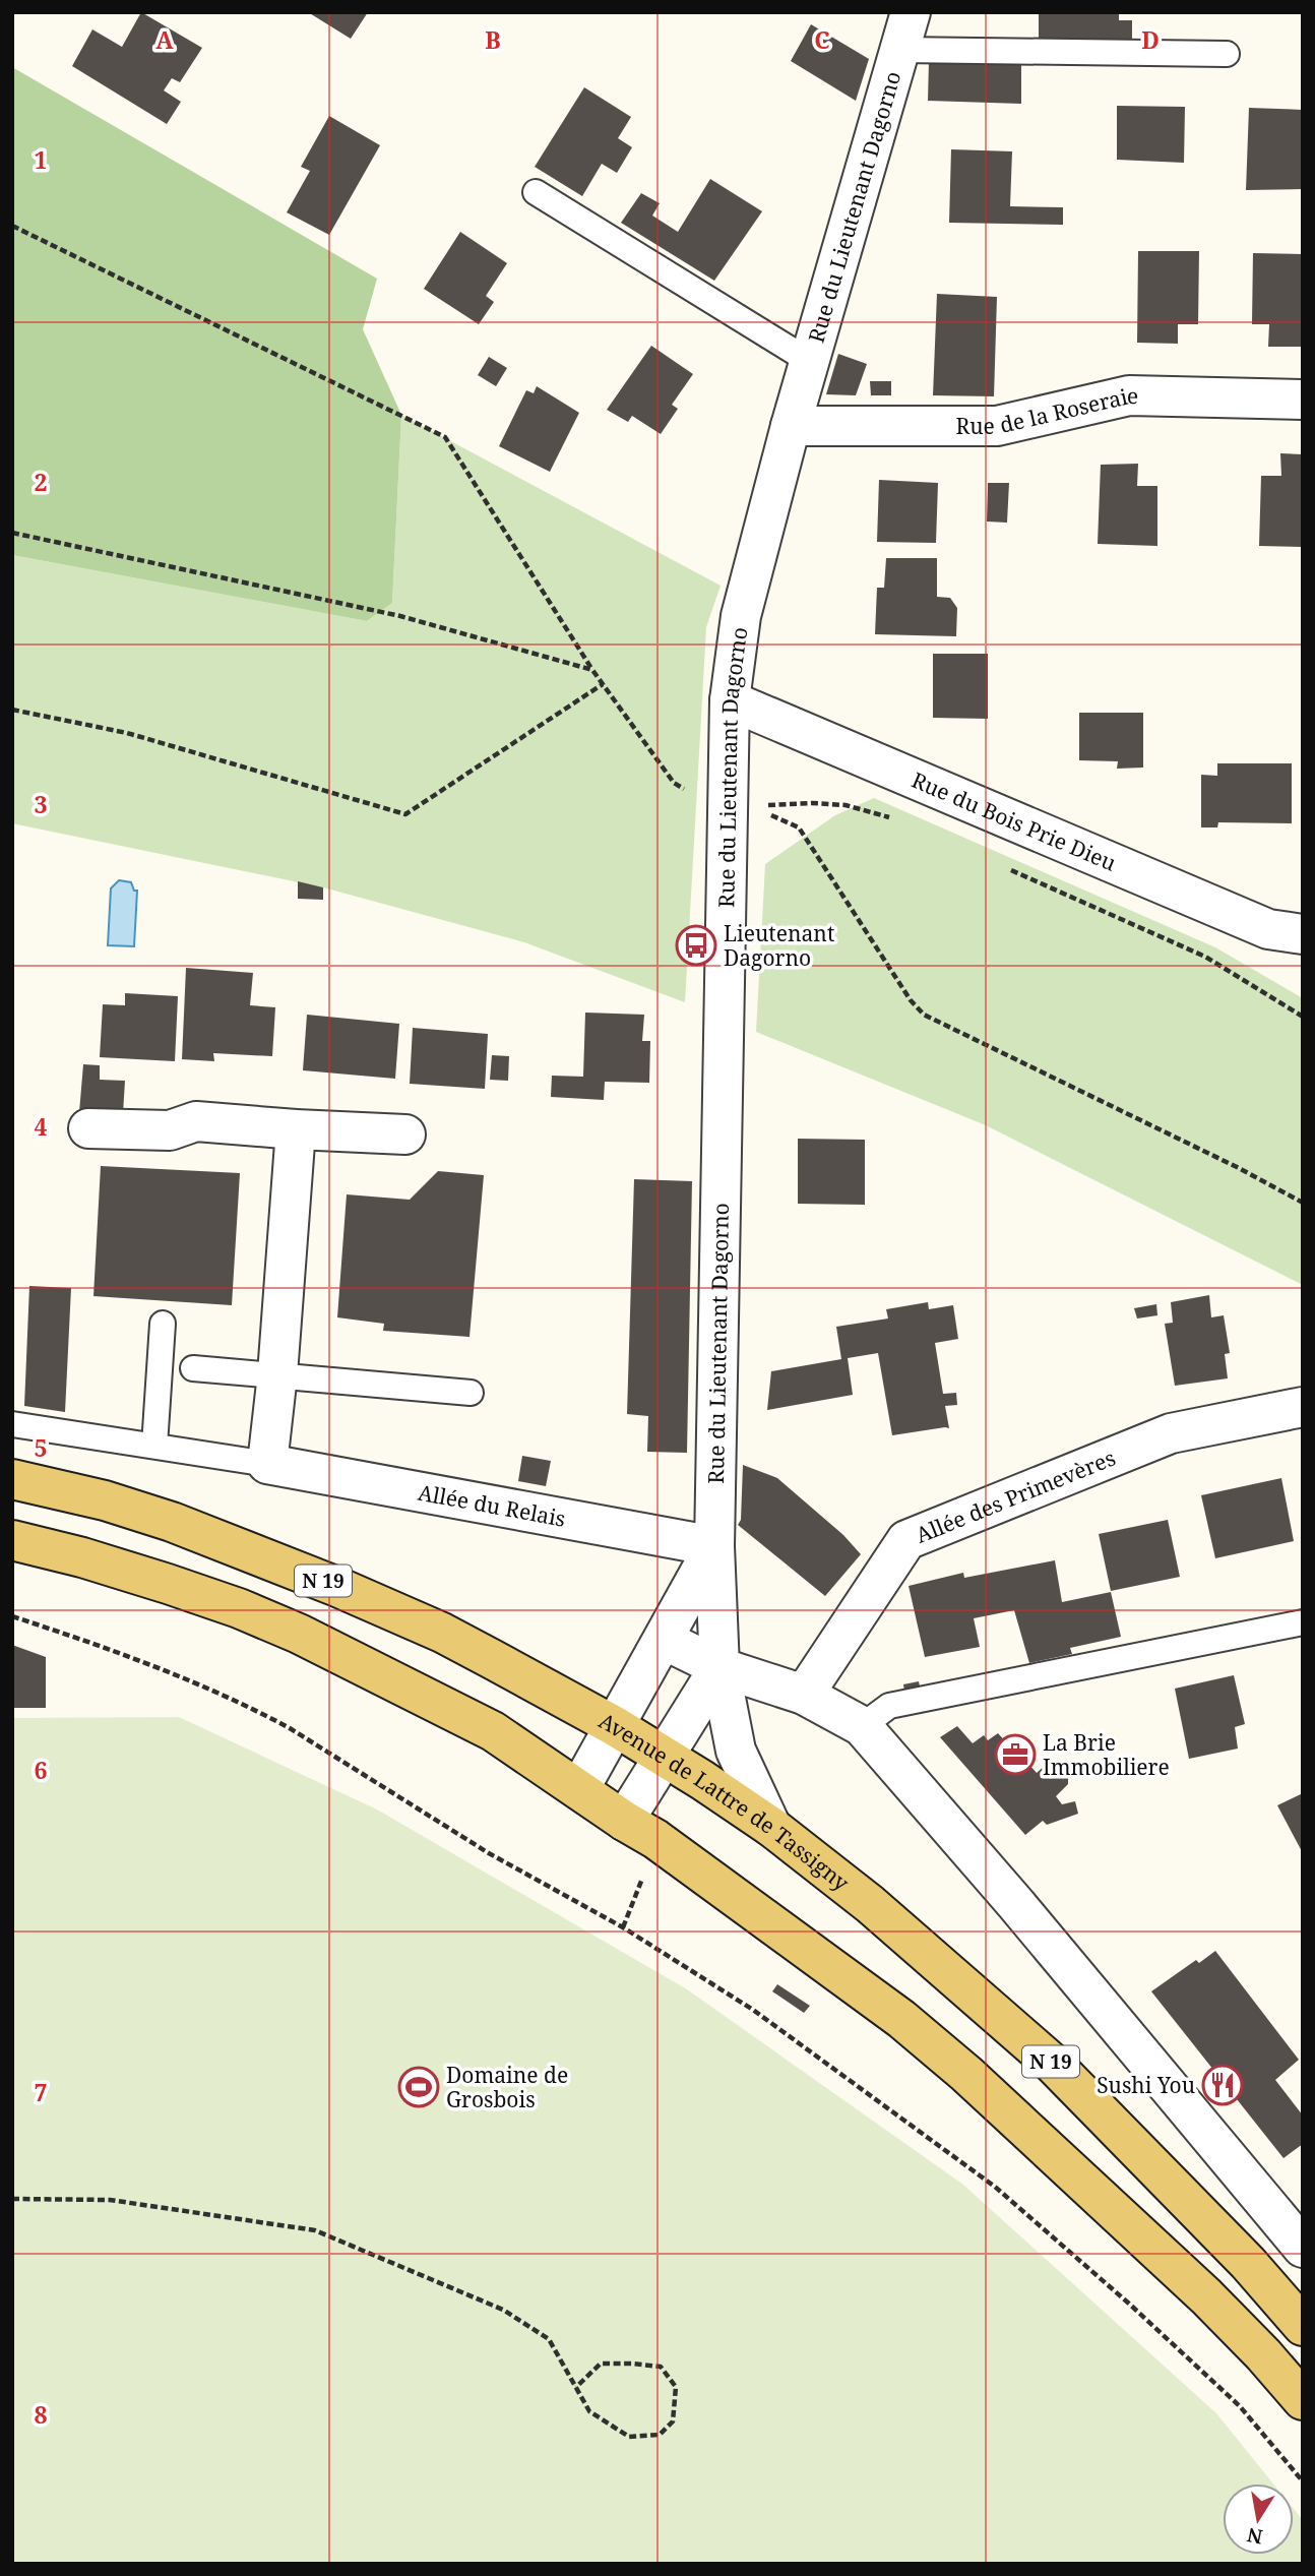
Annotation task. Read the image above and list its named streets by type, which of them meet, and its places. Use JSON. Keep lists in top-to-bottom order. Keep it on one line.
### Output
{"streets":{"main road":["N 19","Avenue de Lattre de Tassigny"],"street":["Rue du Lieutenant Dagorno","Rue de la Roseraie","Rue du Bois Prie Dieu","Allée des Primevères","Allée du Relais"]},"crossings":[["Rue du Lieutenant Dagorno","Rue de la Roseraie"],["Rue du Lieutenant Dagorno","Rue du Bois Prie Dieu"],["Rue du Lieutenant Dagorno","Allée du Relais"],["Rue du Lieutenant Dagorno","Avenue de Lattre de Tassigny"]],"places":{"bus stop":["Lieutenant Dagorno"],"office":["La Brie Immobiliere"],"restaurant":["Sushi You"],"sports":["Domaine de Grosbois"]},"north":"bottom","grid":{"columns":["A","B","C","D"],"rows":["1","2","3","4","5","6","7","8"]}}
